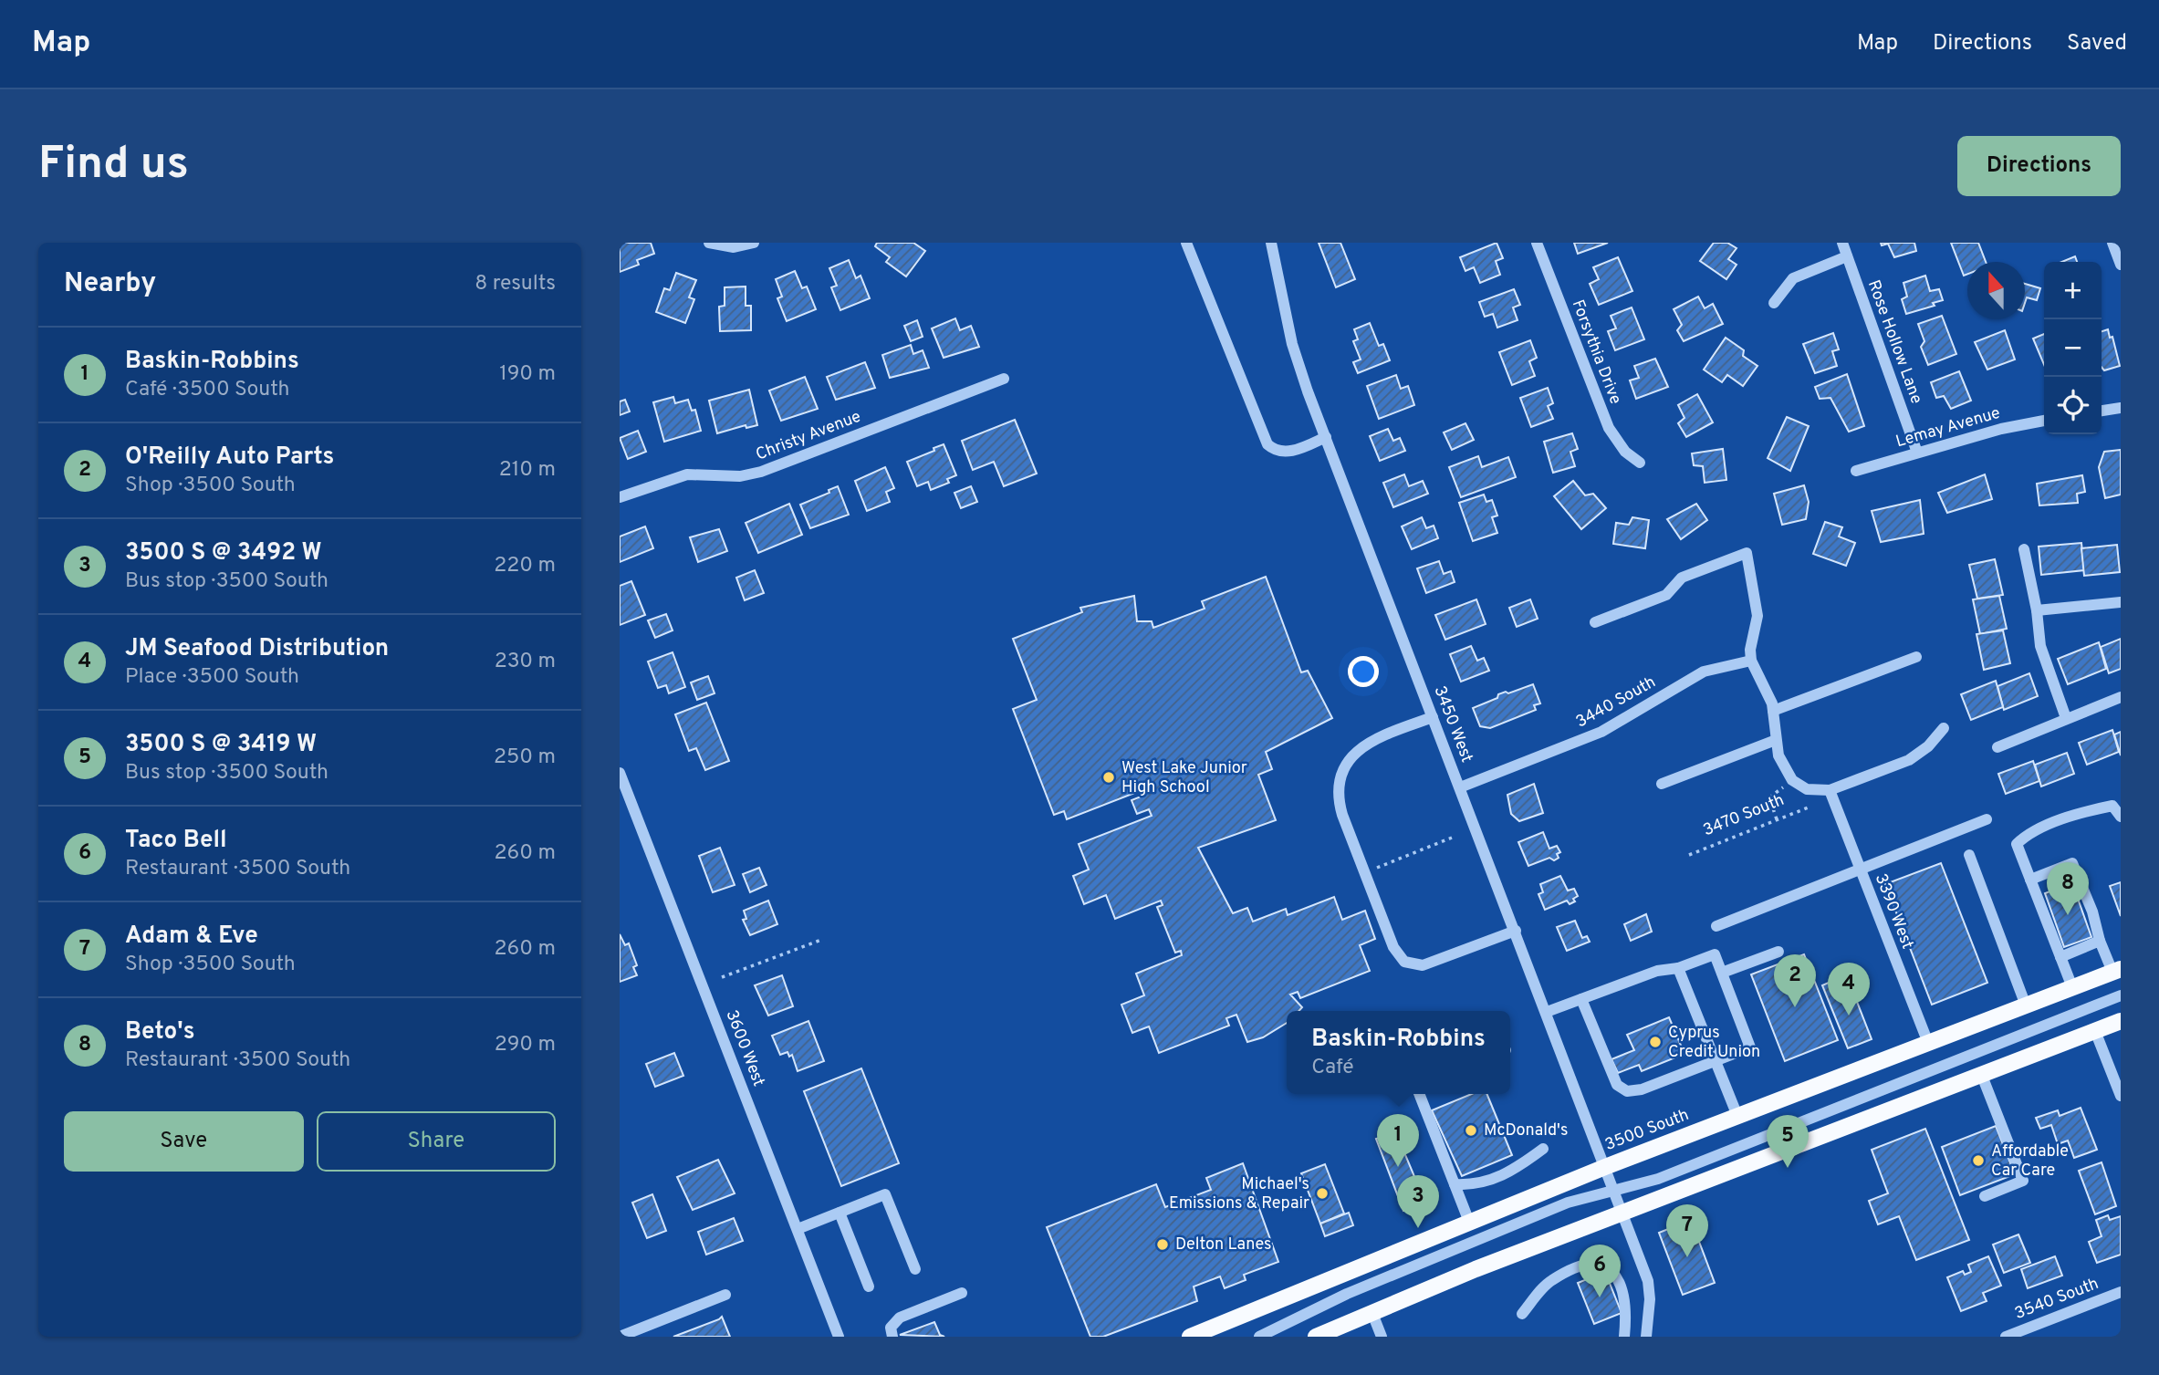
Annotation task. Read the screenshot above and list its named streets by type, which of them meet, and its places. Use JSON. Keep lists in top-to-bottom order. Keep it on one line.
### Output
{"streets":{"main road":["3500 South"],"street":["Rose Hollow Lane","Forsythia Drive","Lemay Avenue","Christy Avenue","3440 South","3450 West","3390 West","3600 West","3540 South"],"path":["3470 South"]},"crossings":[["Rose Hollow Lane","Lemay Avenue"],["3440 South","3450 West"],["3450 West","3500 South"],["3390 West","3500 South"]],"places":["West Lake Junior High School","Cyprus Credit Union","McDonald's","Affordable Car Care","Michael's Emissions & Repair","Delton Lanes"],"north":"top","page":{"header":"Map","nav":["Map","Directions","Saved"],"buttons":["Directions",["Save","Share"]],"title":"Find us","heading":["Nearby","8 results"],"map_buttons":["+","−"],"list":[{"mark":"1","name":"Baskin-Robbins","note":"Café · 3500 South","value":"190 m"},{"mark":"2","name":"O'Reilly Auto Parts","note":"Shop · 3500 South","value":"210 m"},{"mark":"3","name":"3500 S @ 3492 W","note":"Bus stop · 3500 South","value":"220 m"},{"mark":"4","name":"JM Seafood Distribution","note":"Place · 3500 South","value":"230 m"},{"mark":"5","name":"3500 S @ 3419 W","note":"Bus stop · 3500 South","value":"250 m"},{"mark":"6","name":"Taco Bell","note":"Restaurant · 3500 South","value":"260 m"},{"mark":"7","name":"Adam & Eve","note":"Shop · 3500 South","value":"260 m"},{"mark":"8","name":"Beto's","note":"Restaurant · 3500 South","value":"290 m"}],"pins":["8","2","4","1","5","3","7","6"],"popup":["Baskin-Robbins","Café"]}}
